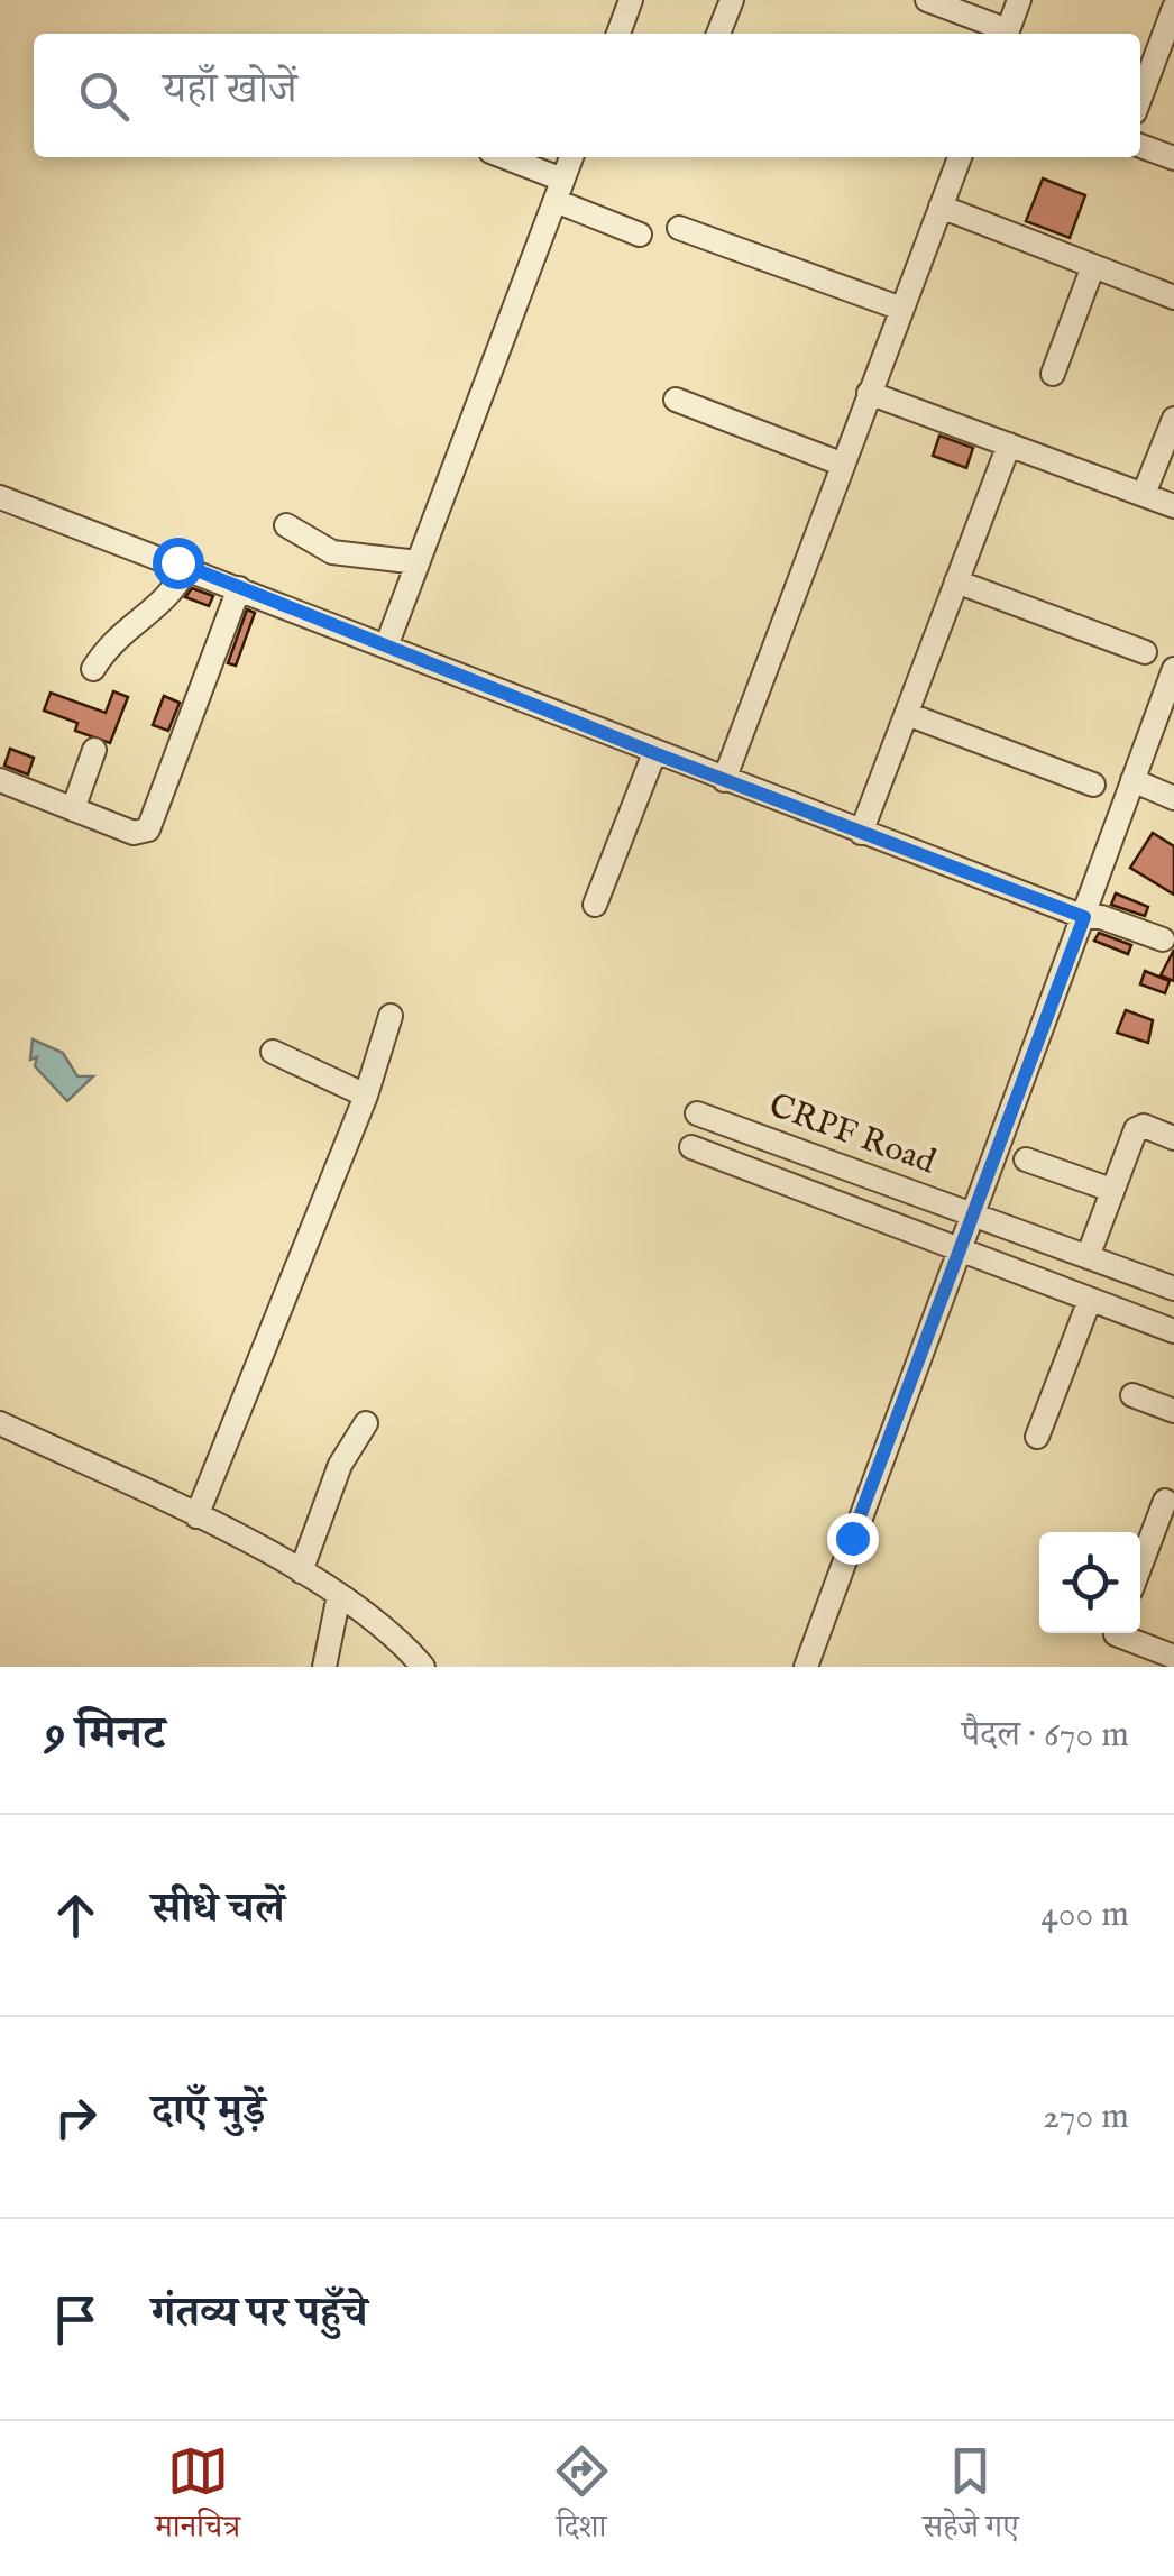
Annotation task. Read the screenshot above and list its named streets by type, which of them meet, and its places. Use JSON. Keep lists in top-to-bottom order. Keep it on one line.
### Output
{"streets":{"street":["CRPF Road"]},"page":{"search":"यहाँ खोजें","heading":["9 मिनट","पैदल · 670 m"],"list":[["सीधे चलें","400 m"],["दाएँ मुड़ें","270 m"],"गंतव्य पर पहुँचे"],"nav":["मानचित्र","दिशा","सहेजे गए"]}}
